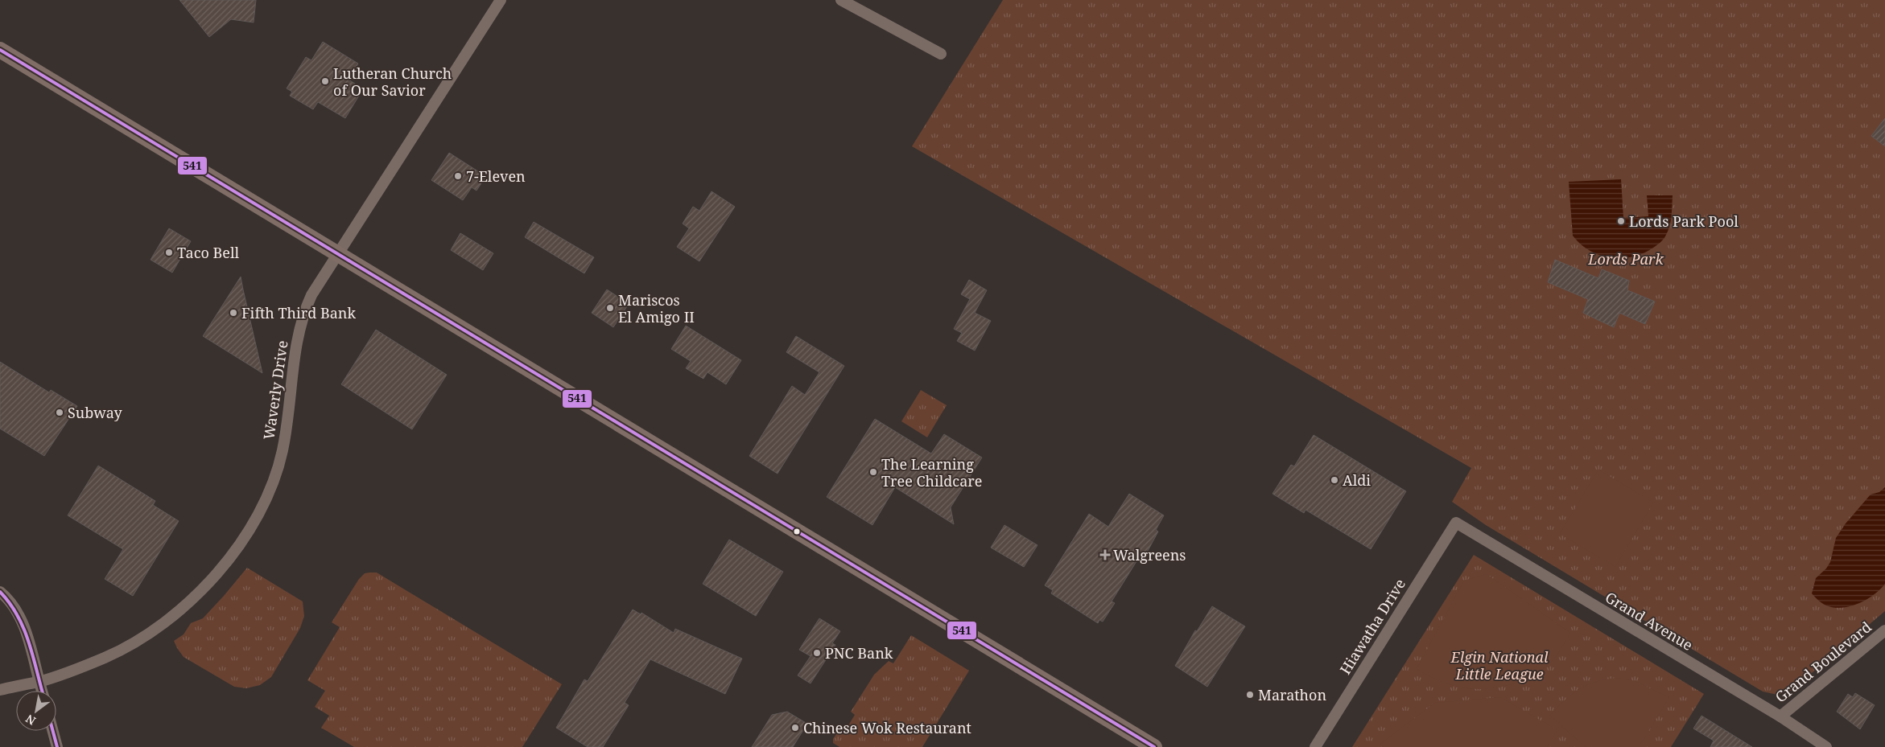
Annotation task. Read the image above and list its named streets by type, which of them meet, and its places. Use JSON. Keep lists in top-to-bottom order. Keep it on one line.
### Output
{"streets":{"street":["Waverly Drive","Grand Avenue","Hiawatha Drive","Grand Boulevard"]},"crossings":[["Grand Avenue","Hiawatha Drive"],["Grand Avenue","Grand Boulevard"]],"parks":["Lords Park","Elgin National Little League"],"places":{"other":["Lutheran Church of Our Savior","7-Eleven","Lords Park Pool","Taco Bell","Mariscos El Amigo II","Fifth Third Bank","Subway","The Learning Tree Childcare","Aldi","PNC Bank","Marathon","Chinese Wok Restaurant"],"health":["Walgreens"]},"lines":["transit line 541"],"north":"bottom left"}
